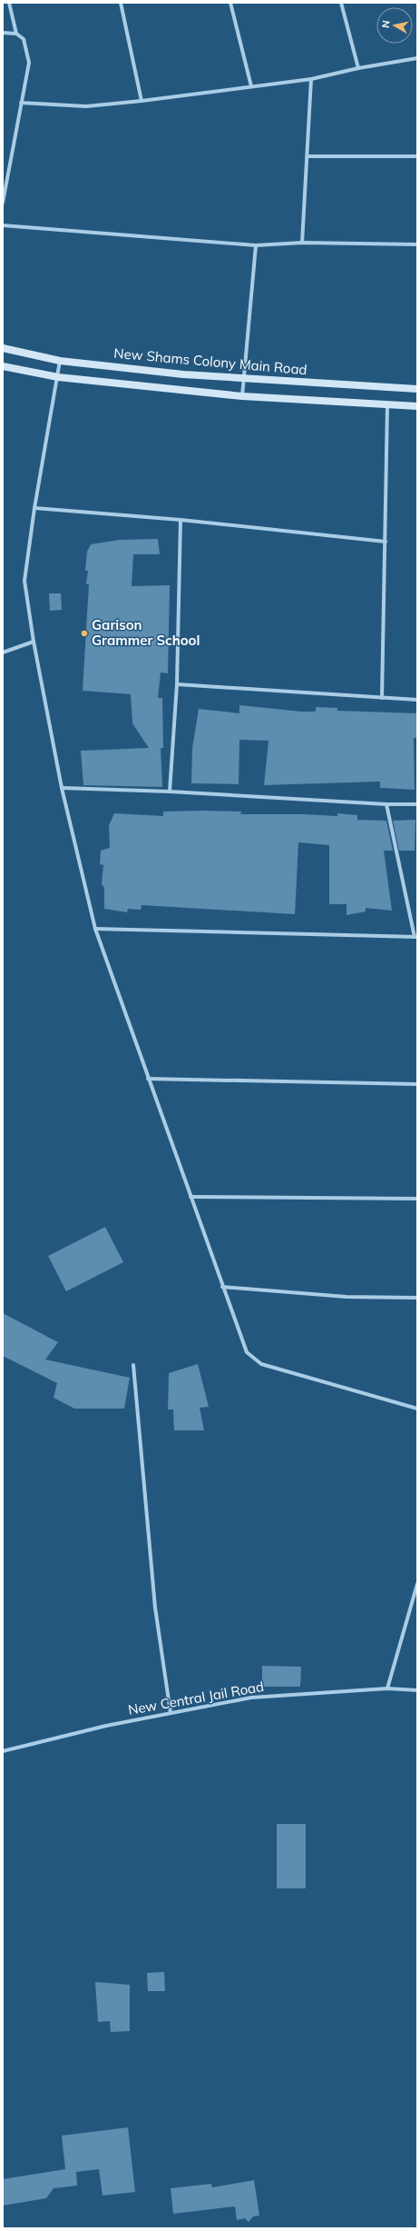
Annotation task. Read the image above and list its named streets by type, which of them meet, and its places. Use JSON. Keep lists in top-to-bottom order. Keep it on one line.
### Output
{"streets":{"main road":["New Shams Colony Main Road"],"street":["New Central Jail Road"]},"places":["Garison Grammer School"],"north":"left"}
